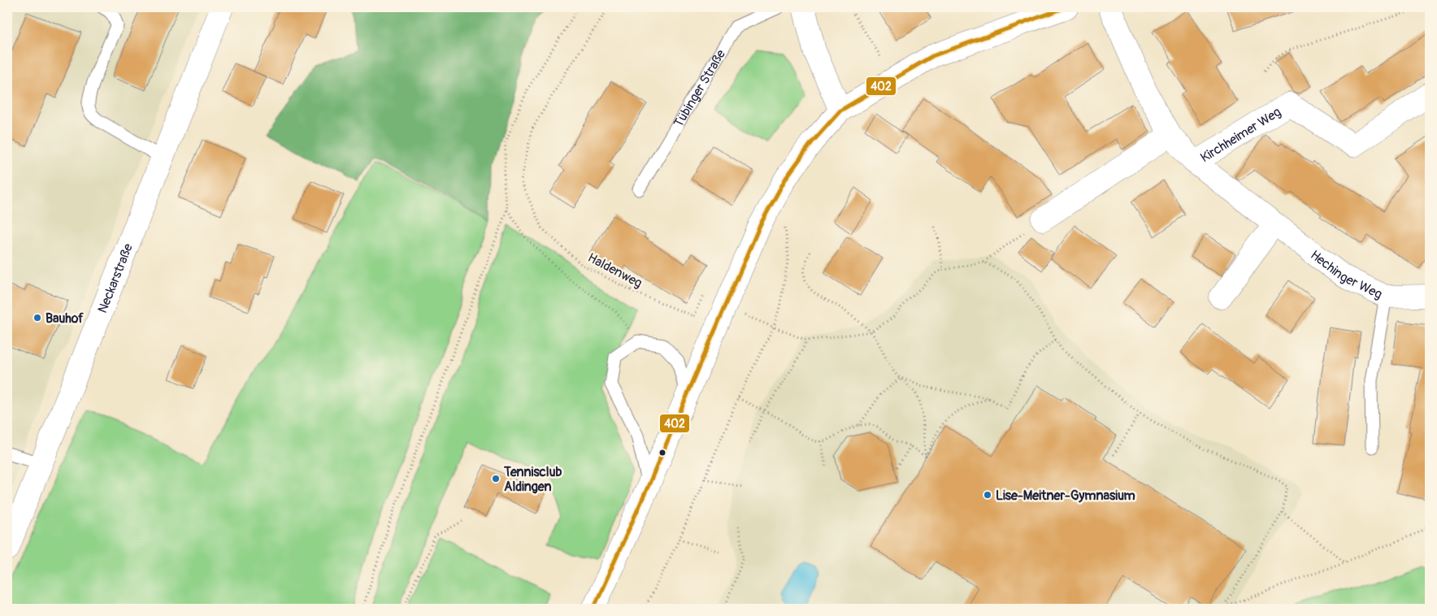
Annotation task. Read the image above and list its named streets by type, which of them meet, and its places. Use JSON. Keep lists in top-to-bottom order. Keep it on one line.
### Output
{"streets":{"street":["Kirchheimer Weg","Hechinger Weg","Neckarstraße"],"lane":["Tübinger Straße"],"path":["Haldenweg"]},"crossings":[["Kirchheimer Weg","Hechinger Weg"]],"places":["Bauhof","Tennisclub Aldingen","Lise-Meitner-Gymnasium"],"lines":["transit line 402"]}
